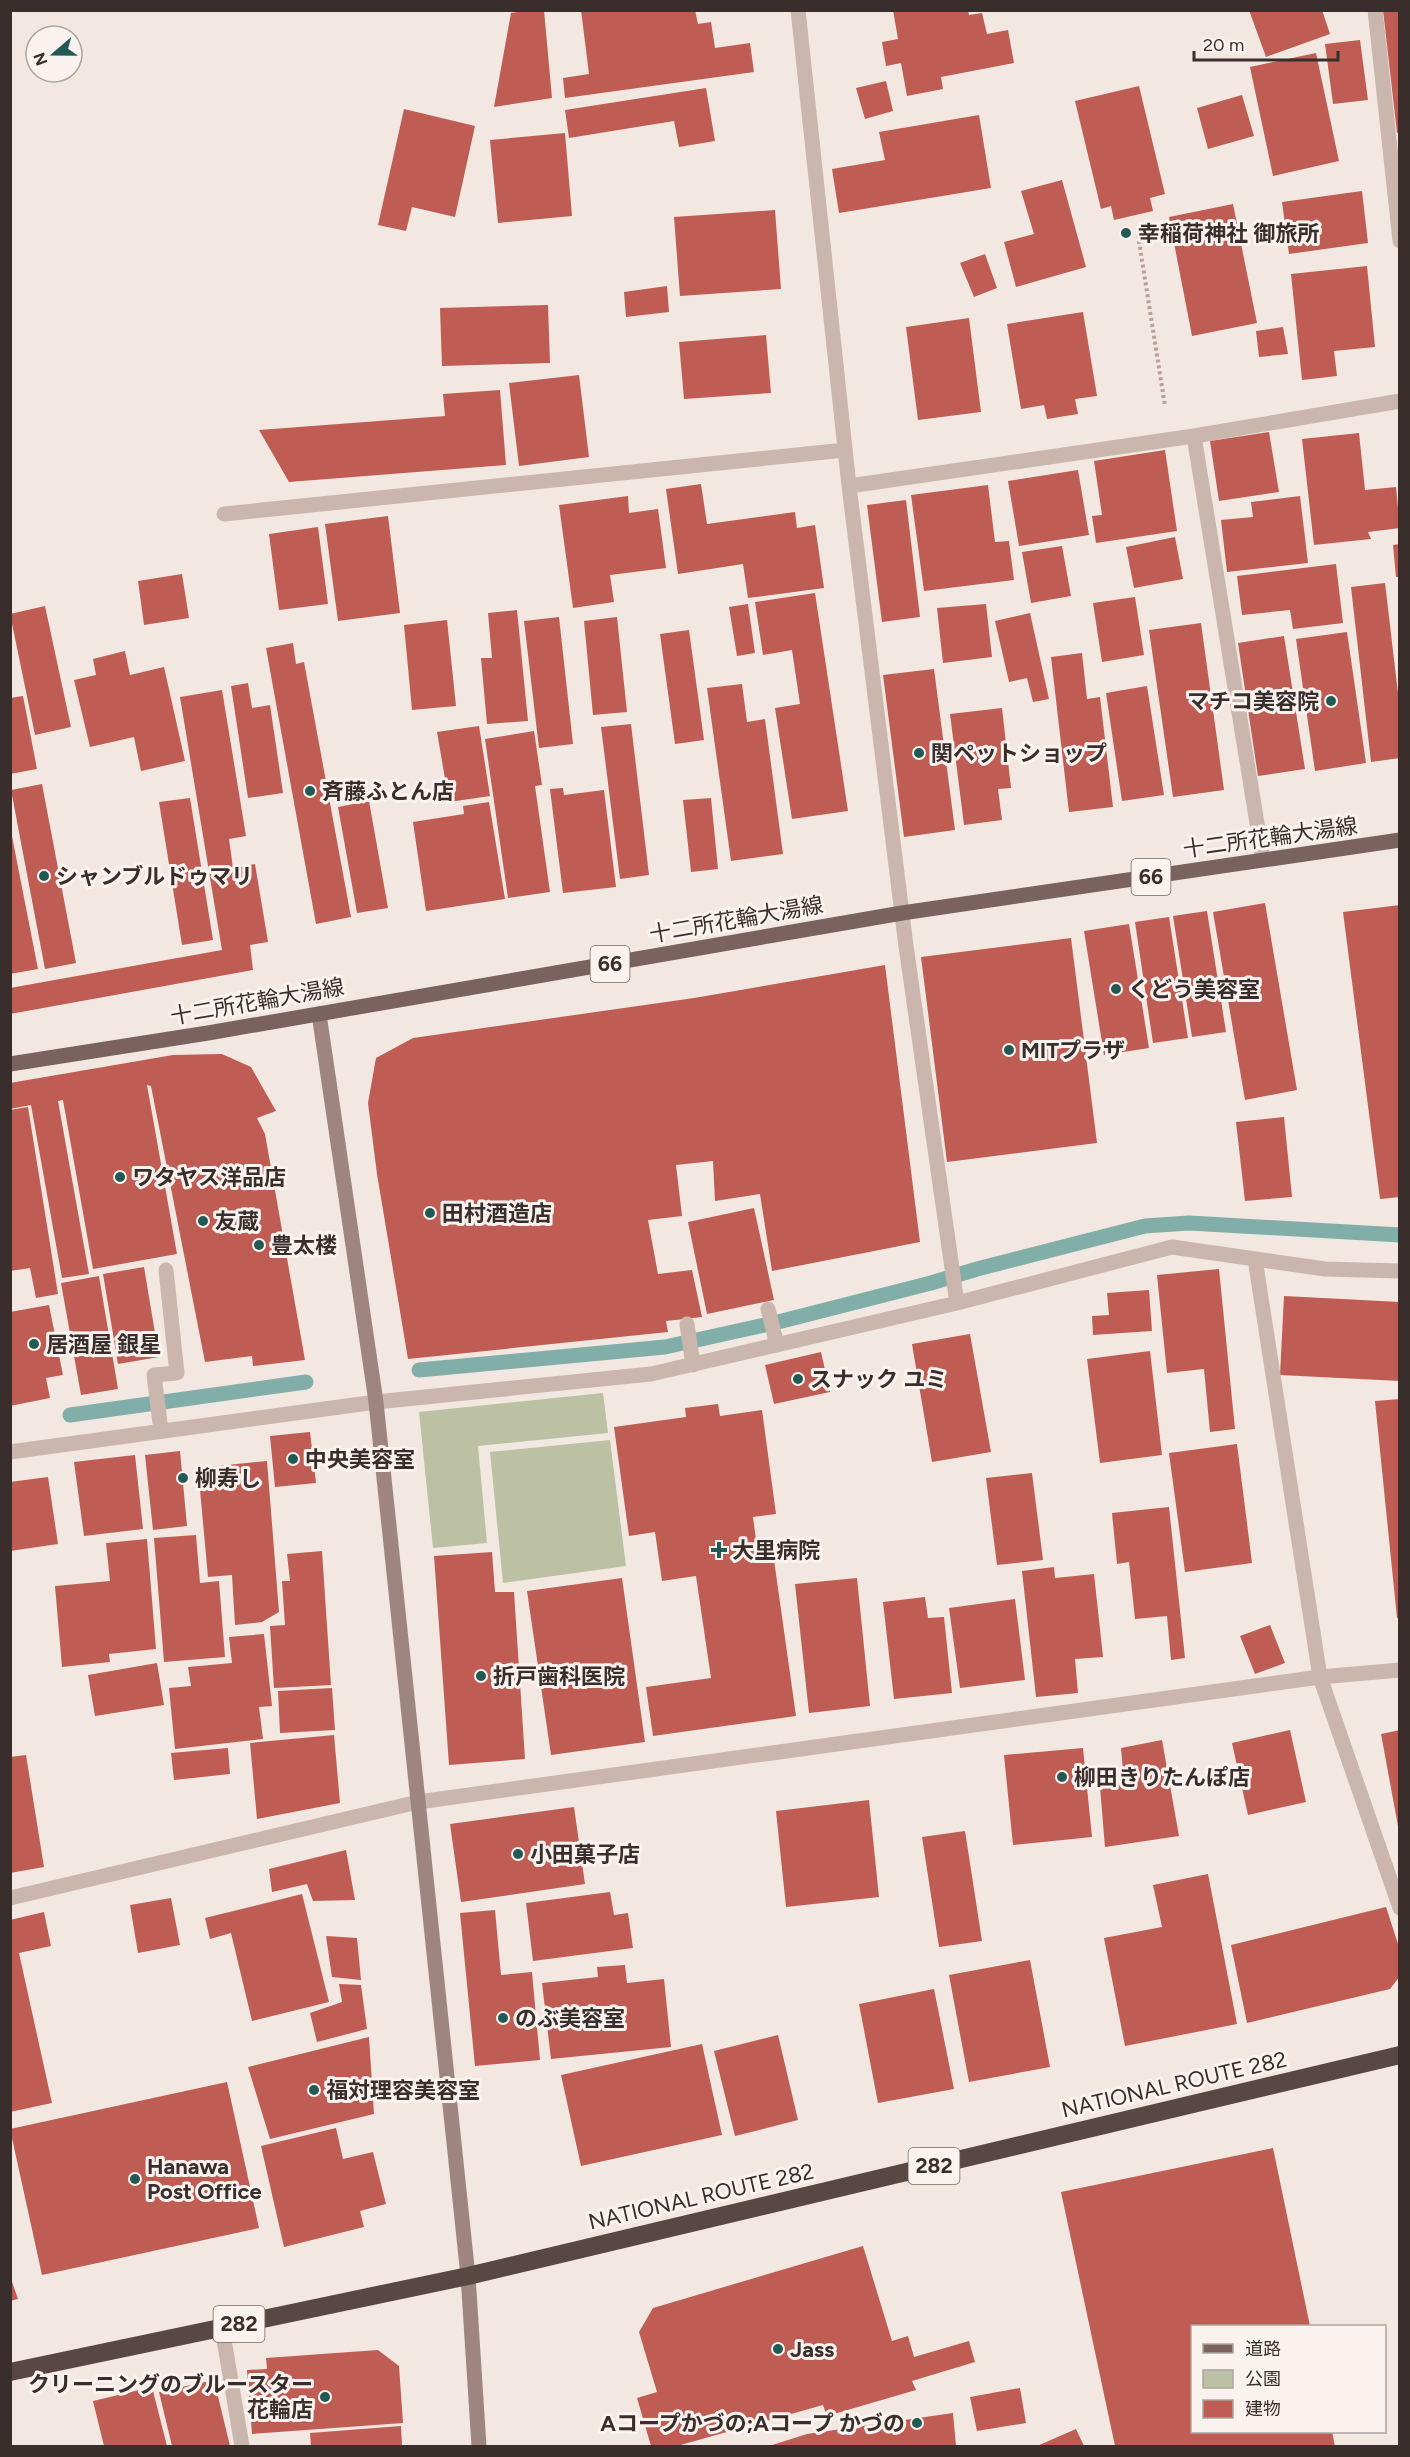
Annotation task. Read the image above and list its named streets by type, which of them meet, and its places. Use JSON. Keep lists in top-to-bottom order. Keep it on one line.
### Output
{"streets":{"highway":["NATIONAL ROUTE 282","282"],"main road":["十二所花輪大湯線","66"]},"places":{"other":["幸稲荷神社 御旅所","マチコ美容院","関ペットショップ","斉藤ふとん店","シャンブルドゥマリ","くどう美容室","MITプラザ","ワタヤス洋品店","田村酒造店","友蔵","豊太楼","居酒屋 銀星","スナック ユミ","中央美容室","柳寿し","折戸歯科医院","柳田きりたんぽ店","小田菓子店","のぶ美容室","福対理容美容室","Hanawa Post Office","Jass","クリーニングのブルースター 花輪店","Aコープかづの;Aコープ かづの"],"health":["大里病院"]},"legend":["道路","公園","建物"],"scale_bar":"20 m","north":"left"}
